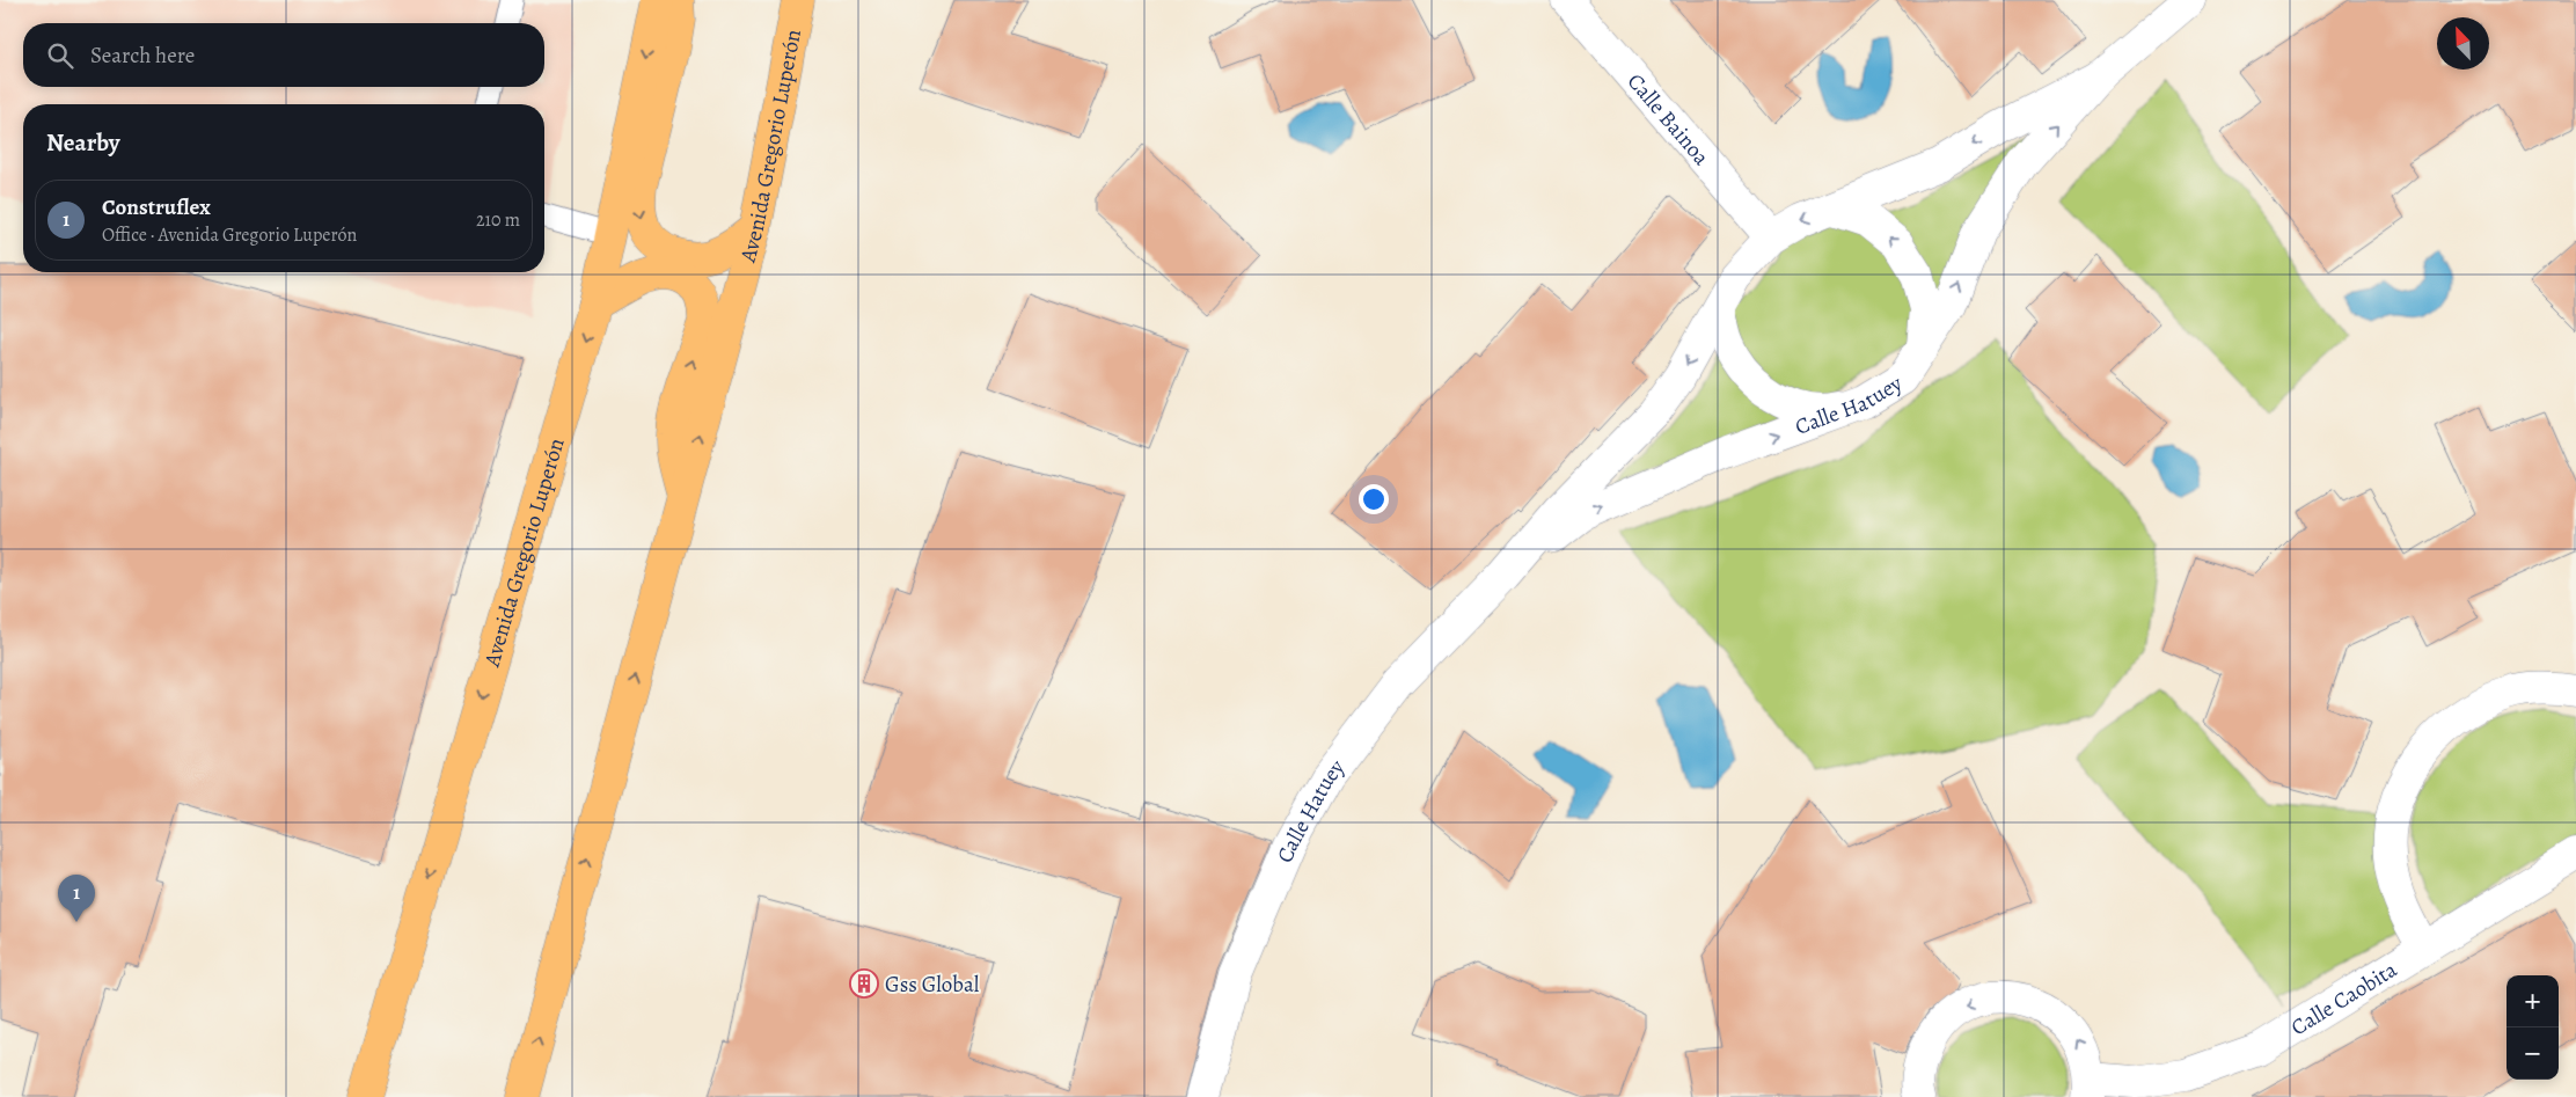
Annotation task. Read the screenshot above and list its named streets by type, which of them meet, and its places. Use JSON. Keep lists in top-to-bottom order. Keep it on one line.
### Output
{"streets":{"main road":["Avenida Gregorio Luperón"],"street":["Calle Bainoa","Calle Hatuey","Calle Caobita"]},"crossings":[["Calle Bainoa","Calle Hatuey"]],"places":{"building":["Gss Global"]},"north":"top left","page":{"search":"Search here","heading":"Nearby","list":[{"mark":"1","name":"Construflex","note":"Office · Avenida Gregorio Luperón","value":"210 m"}],"pins":"1","map_buttons":["+","−"]}}
